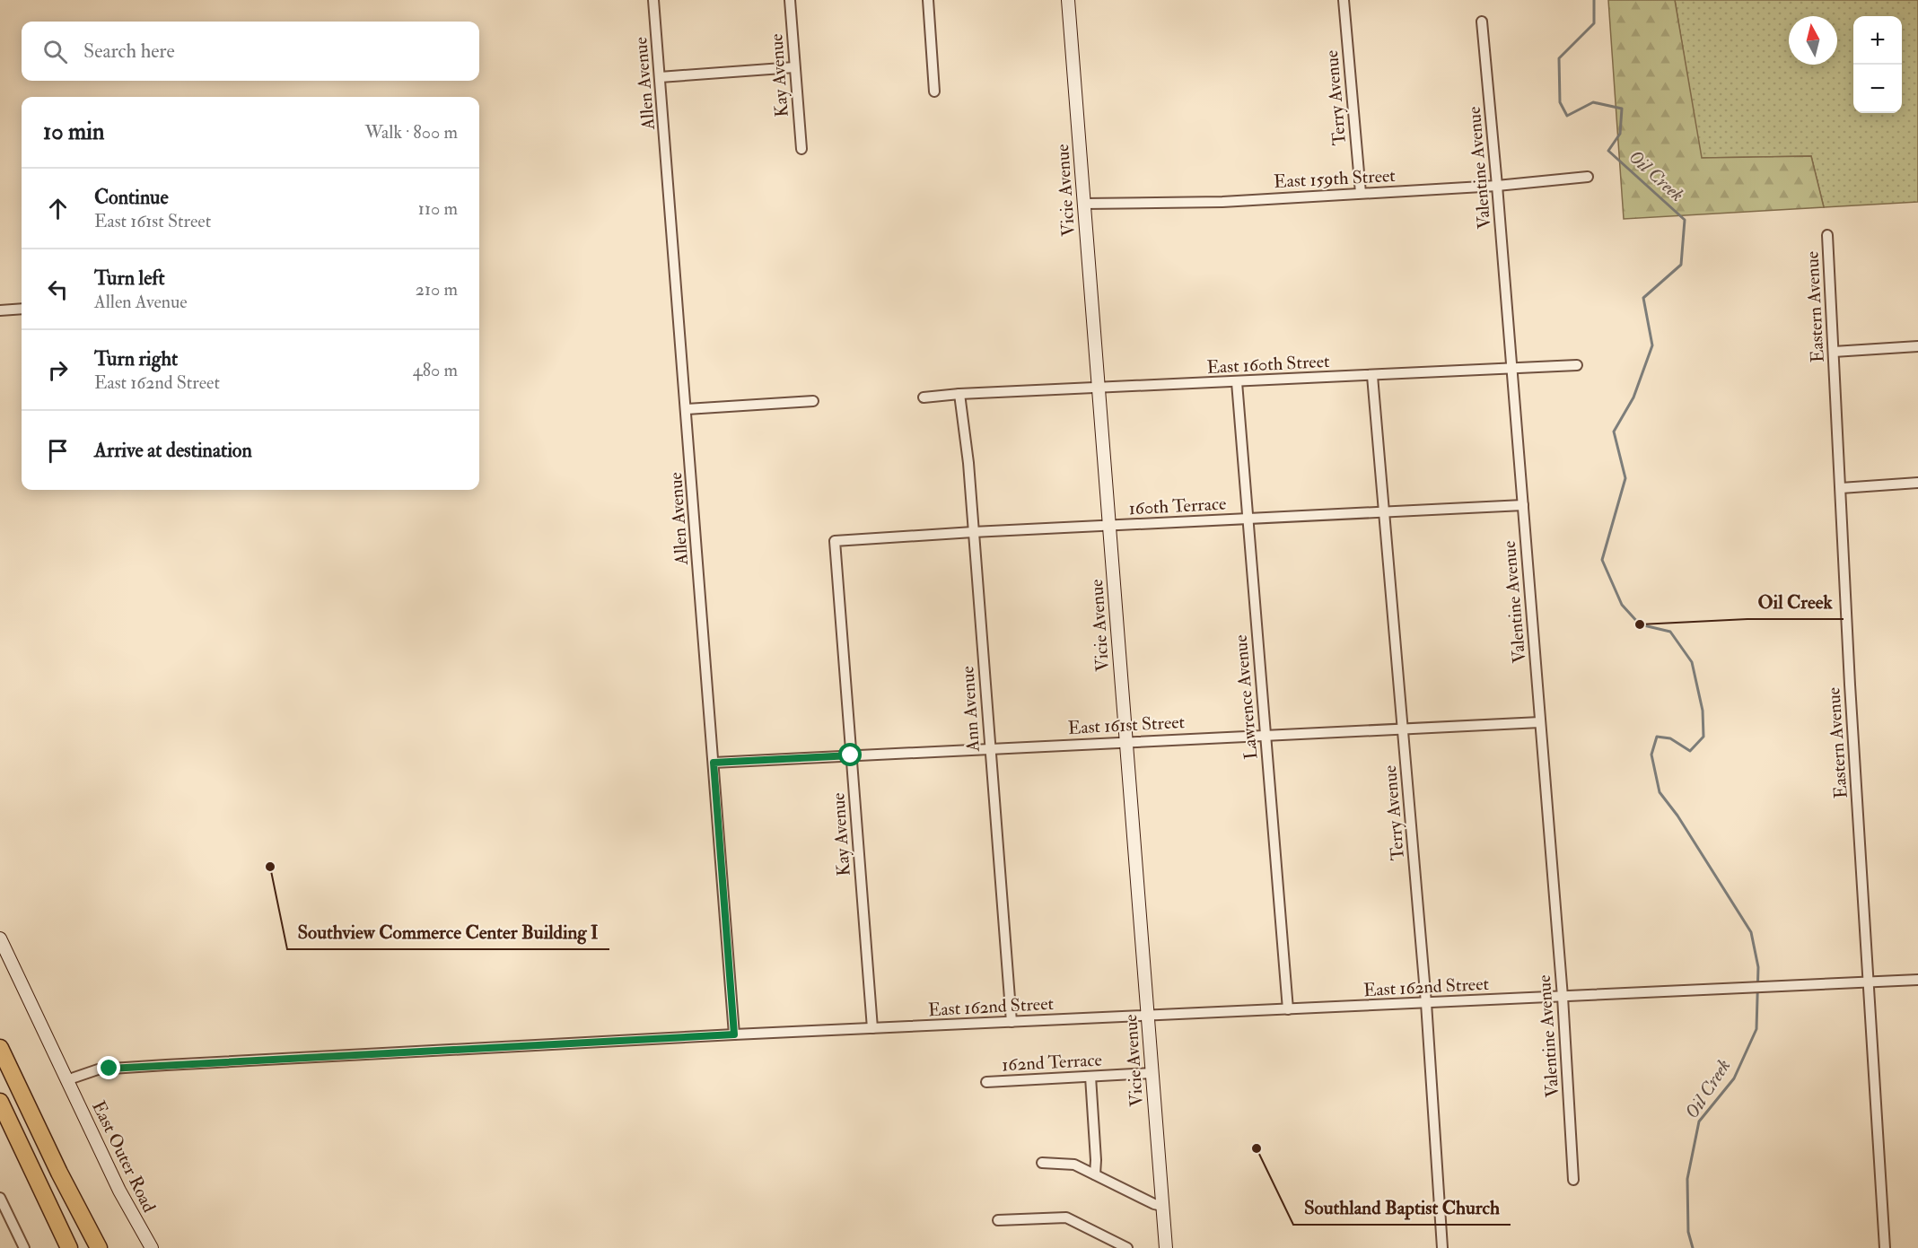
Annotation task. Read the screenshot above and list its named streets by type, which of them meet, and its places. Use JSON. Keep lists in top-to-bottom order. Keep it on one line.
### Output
{"streets":{"street":["Kay Avenue","Allen Avenue","Terry Avenue","Valentine Avenue","East 159th Street","Vicie Avenue","Eastern Avenue","East 160th Street","160th Terrace","Lawrence Avenue","Ann Avenue","East 161st Street","East 162nd Street","162nd Terrace","East Outer Road"]},"crossings":[["Kay Avenue","160th Terrace"],["Kay Avenue","East 161st Street"],["Kay Avenue","East 162nd Street"],["Allen Avenue","East 161st Street"],["Allen Avenue","East 162nd Street"],["Terry Avenue","East 159th Street"],["Terry Avenue","East 160th Street"],["Terry Avenue","160th Terrace"],["Terry Avenue","East 161st Street"],["Terry Avenue","East 162nd Street"],["Valentine Avenue","East 159th Street"],["Valentine Avenue","East 160th Street"],["Valentine Avenue","160th Terrace"],["Valentine Avenue","East 161st Street"],["Valentine Avenue","East 162nd Street"],["East 159th Street","Vicie Avenue"],["Vicie Avenue","East 160th Street"],["Vicie Avenue","160th Terrace"],["Vicie Avenue","East 161st Street"],["Vicie Avenue","East 162nd Street"],["Vicie Avenue","162nd Terrace"],["Eastern Avenue","East 162nd Street"],["East 160th Street","Lawrence Avenue"],["East 160th Street","Ann Avenue"],["160th Terrace","Lawrence Avenue"],["160th Terrace","Ann Avenue"],["Lawrence Avenue","East 161st Street"],["Lawrence Avenue","East 162nd Street"],["Ann Avenue","East 161st Street"],["Ann Avenue","East 162nd Street"],["East 162nd Street","East Outer Road"]],"water":["Oil Creek"],"places":["Oil Creek","Southview Commerce Center Building I","Southland Baptist Church"],"north":"top","page":{"map_buttons":["+","−"],"search":"Search here","heading":["10 min","Walk · 800 m"],"list":[["Continue","East 161st Street","110 m"],["Turn left","Allen Avenue","210 m"],["Turn right","East 162nd Street","480 m"],"Arrive at destination"]}}
